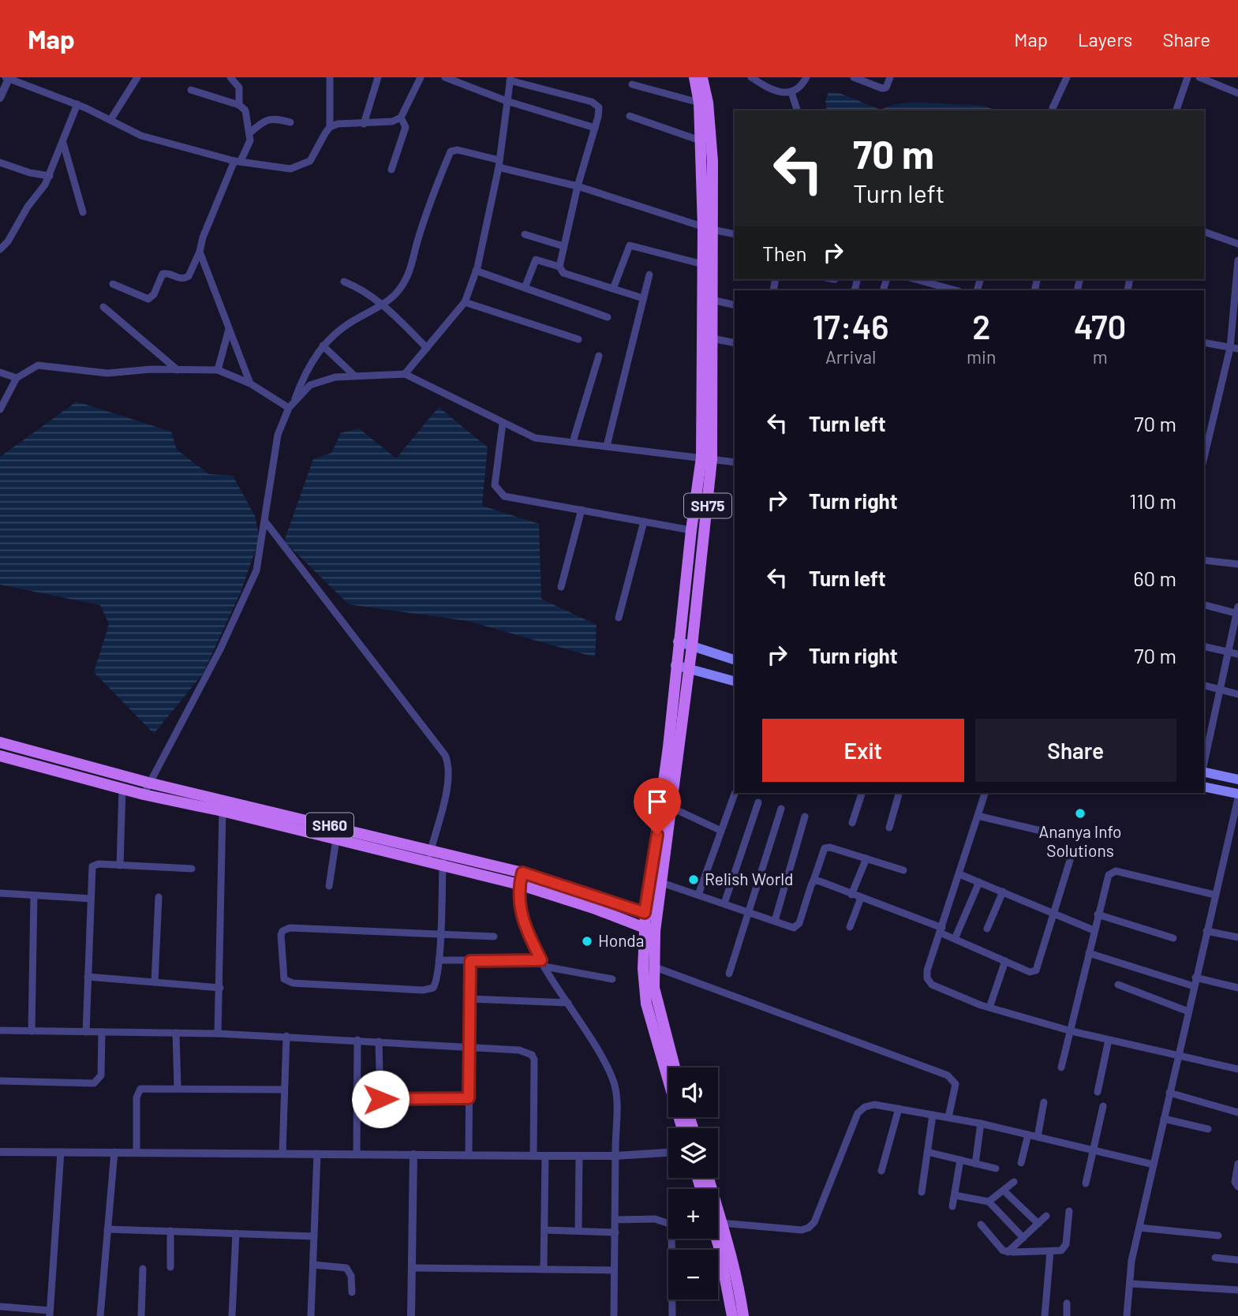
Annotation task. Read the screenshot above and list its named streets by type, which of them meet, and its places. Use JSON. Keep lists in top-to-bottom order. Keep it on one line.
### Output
{"streets":{"main road":["SH75","SH60"]},"crossings":[["SH75","SH60"]],"places":["Ananya Info Solutions","Relish World","Honda"],"page":{"header":"Map","nav":["Map","Layers","Share"],"turn":["70 m","Turn left"],"then":"Then","eta":["17:46","Arrival","2","min","470","m"],"list":[{"name":"Turn left","value":"70 m"},{"name":"Turn right","value":"110 m"},{"name":"Turn left","value":"60 m"},{"name":"Turn right","value":"70 m"}],"buttons":["Exit","Share"],"map_buttons":["+","−"]}}
